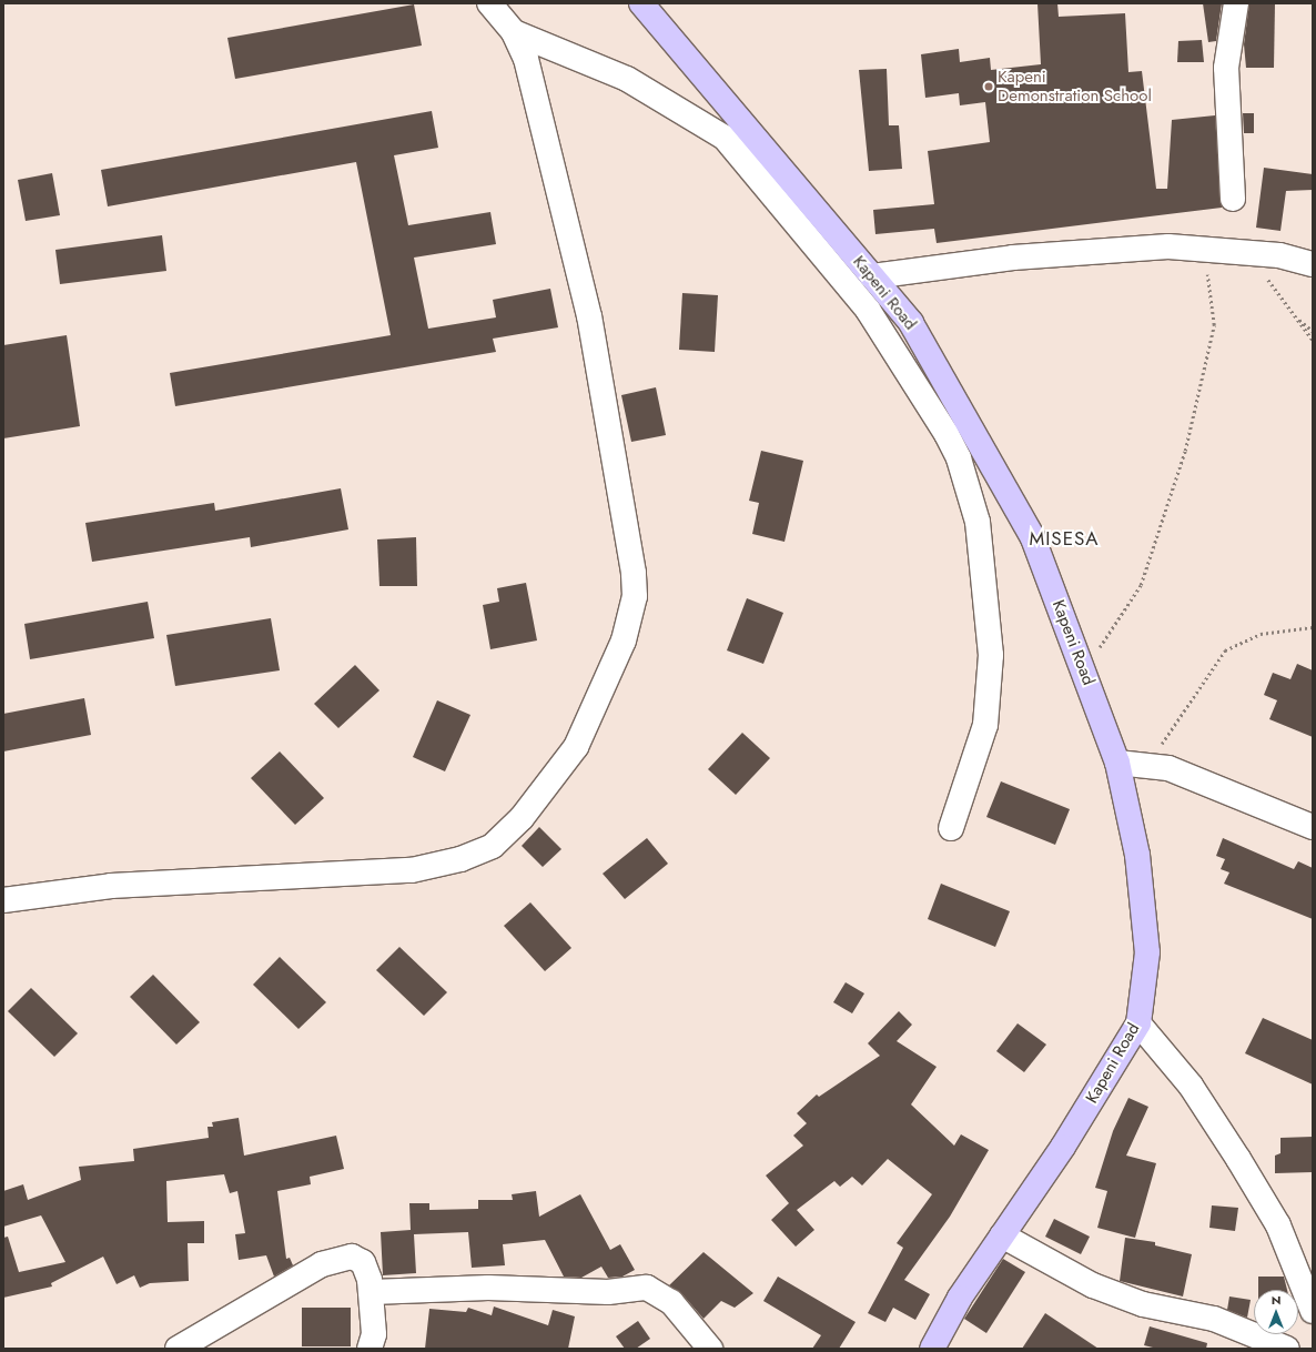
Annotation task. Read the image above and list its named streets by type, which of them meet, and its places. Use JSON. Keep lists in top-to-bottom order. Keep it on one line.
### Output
{"streets":{"main road":["Kapeni Road"]},"districts":["MISESA"],"places":["Kapeni Demonstration School"],"north":"top"}
